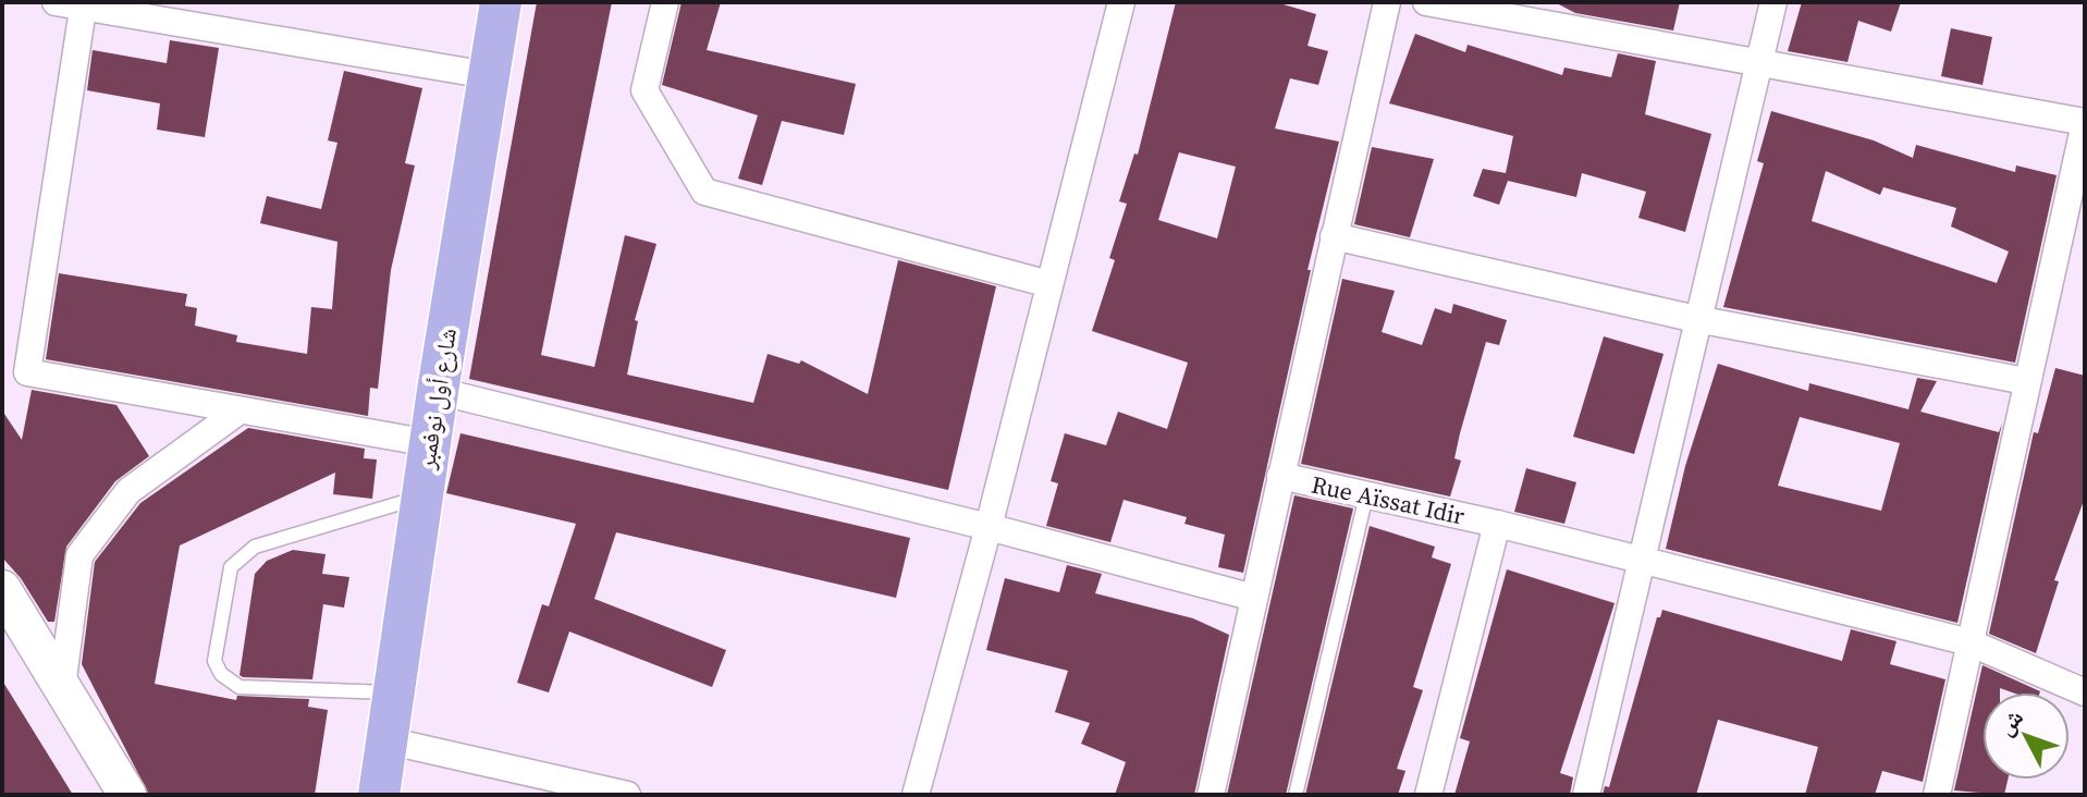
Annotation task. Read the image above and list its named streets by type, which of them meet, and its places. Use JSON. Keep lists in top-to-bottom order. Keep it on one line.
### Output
{"streets":{"main road":["شارع أول نوفمبر"],"street":["Rue Aïssat Idir"]},"north":"top left"}
